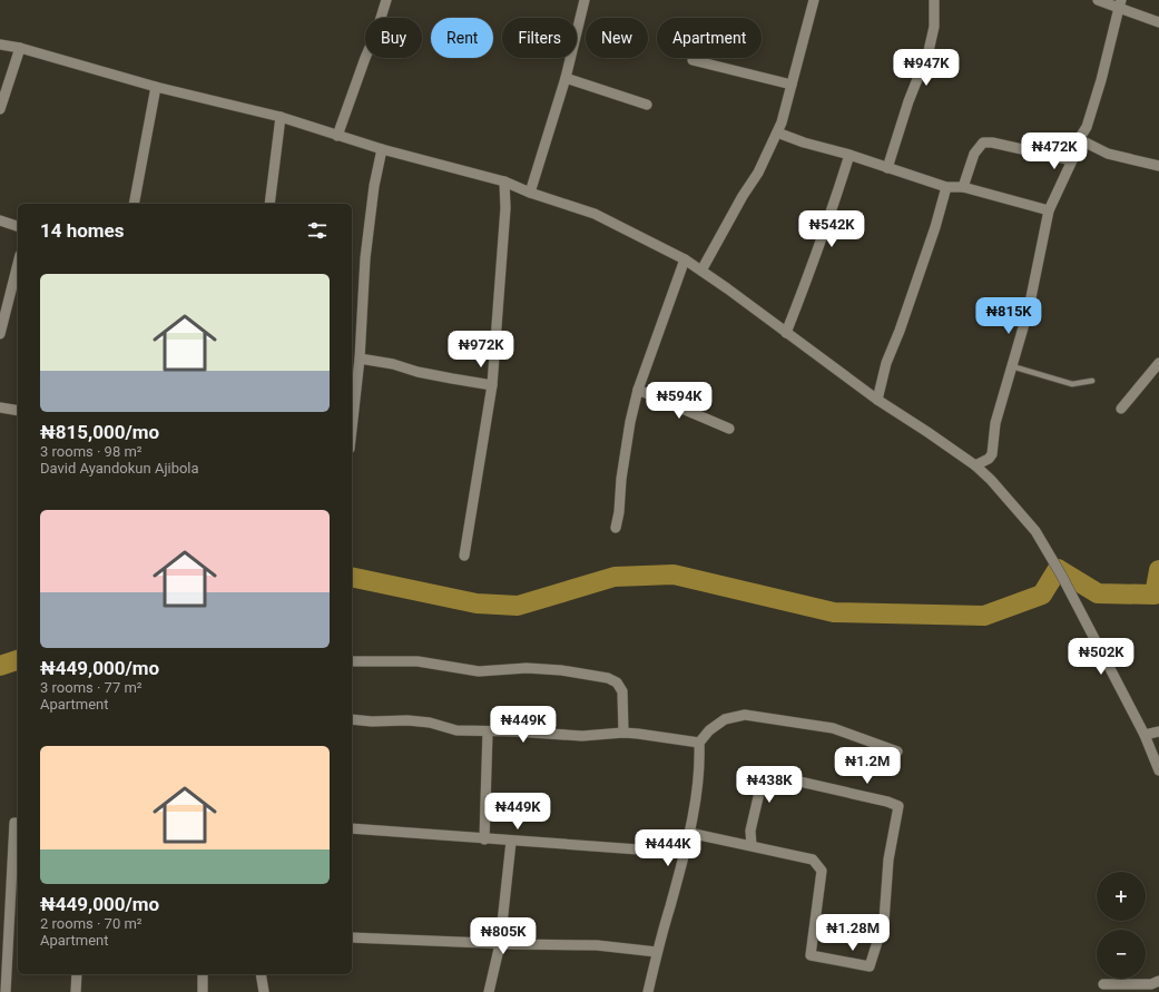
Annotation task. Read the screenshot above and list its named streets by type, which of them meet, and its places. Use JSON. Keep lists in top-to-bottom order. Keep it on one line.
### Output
{"page":{"chip":["Buy","Rent","Filters","New","Apartment"],"price":["₦947K","₦472K","₦542K","₦815K","₦972K","₦594K","₦502K","₦449K","₦1.2M","₦438K","₦449K","₦444K","₦1.28M","₦805K"],"heading":"14 homes","list":[{"name":"₦815,000/mo","note":"3 rooms · 98 m² · David Ayandokun Ajibola"},{"name":"₦449,000/mo","note":"3 rooms · 77 m² · Apartment"},{"name":"₦449,000/mo","note":"2 rooms · 70 m² · Apartment"}],"map_buttons":["+","−"]}}
